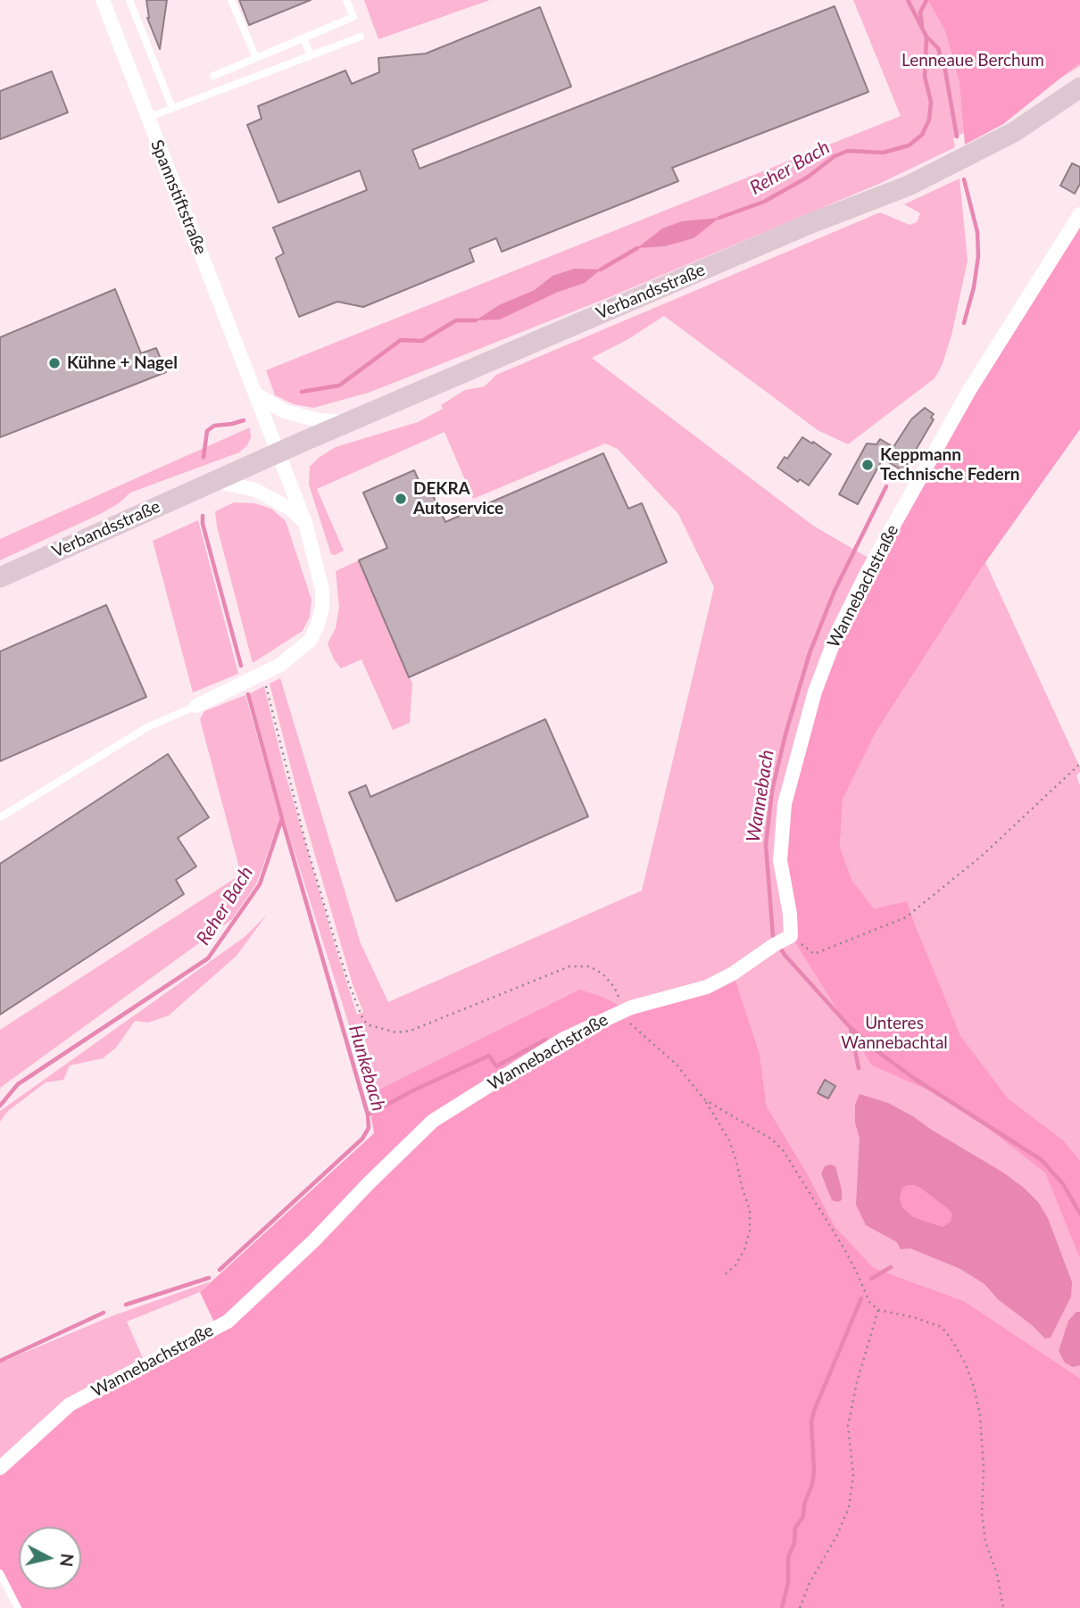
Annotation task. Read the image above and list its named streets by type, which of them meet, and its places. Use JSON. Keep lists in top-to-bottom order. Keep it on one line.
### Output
{"streets":{"main road":["Verbandsstraße"],"street":["Spannstiftstraße","Wannebachstraße"]},"crossings":[["Spannstiftstraße","Verbandsstraße"]],"water":["Reher Bach","Wannebach","Hunkebach"],"parks":["Lenneaue Berchum","Unteres Wannebachtal"],"places":["Kühne + Nagel","Keppmann Technische Federn","DEKRA Autoservice"],"north":"right"}
